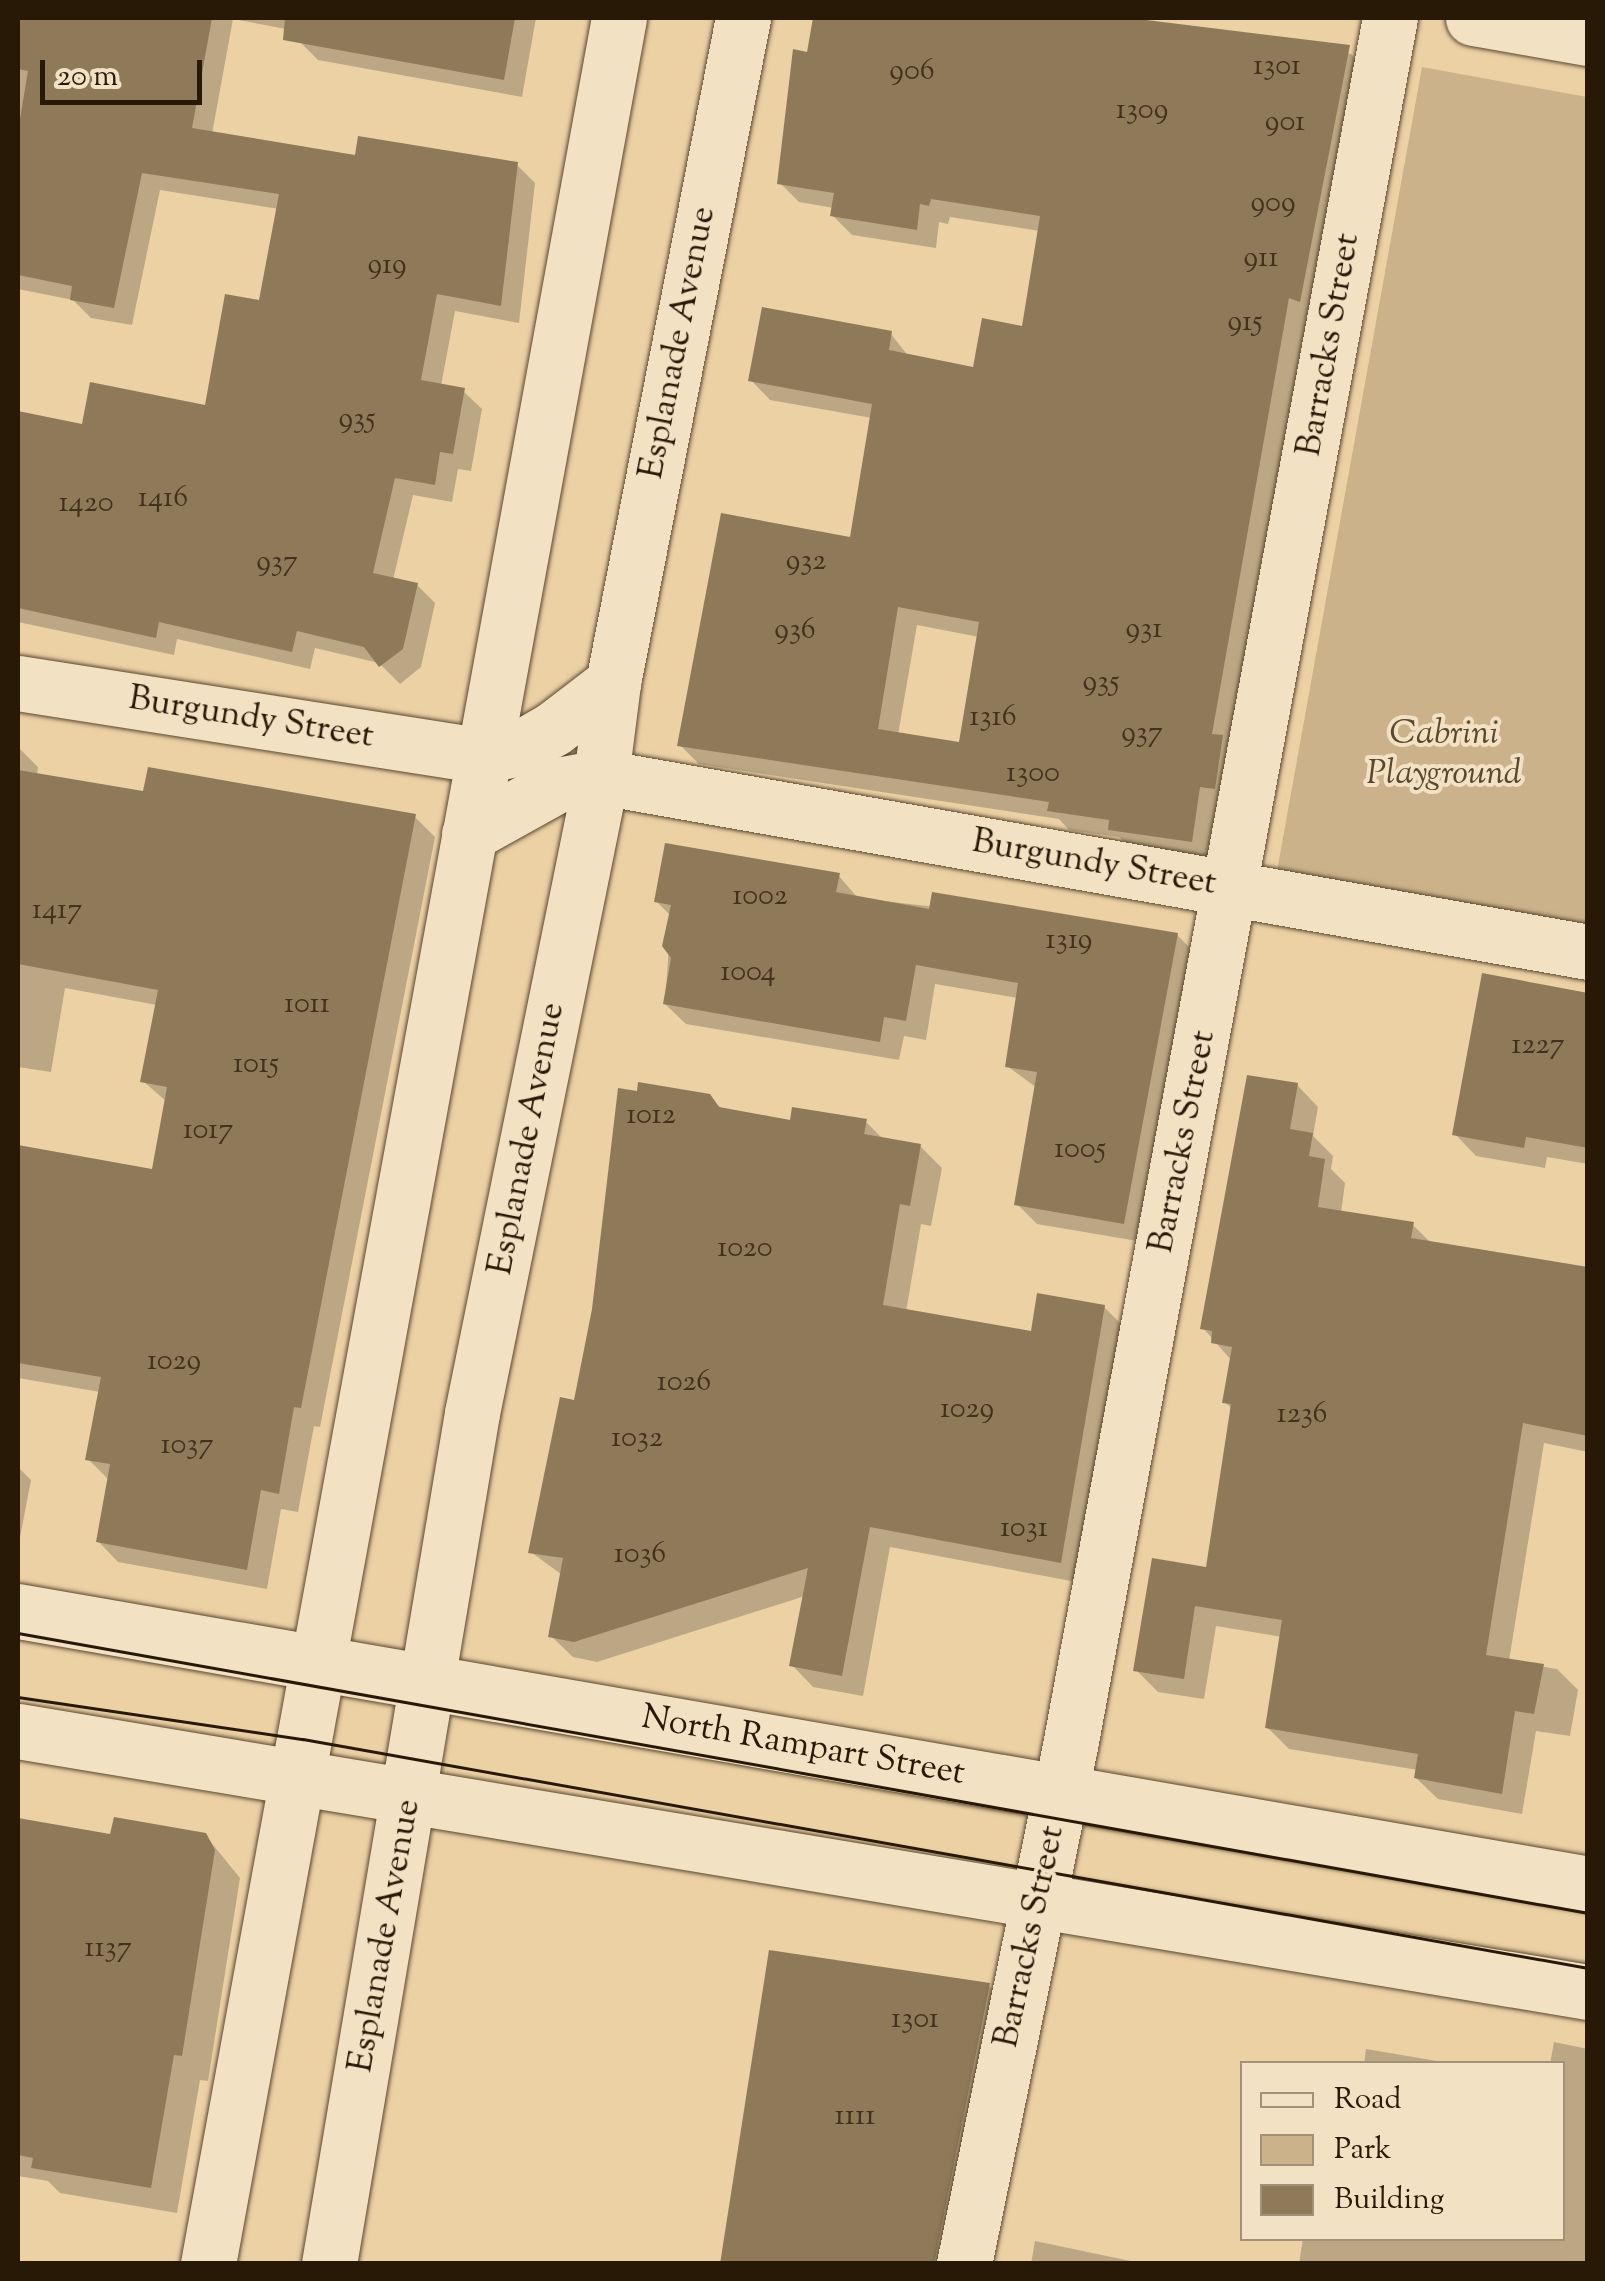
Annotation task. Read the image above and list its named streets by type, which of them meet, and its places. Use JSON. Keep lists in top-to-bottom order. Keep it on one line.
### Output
{"streets":{"street":["Esplanade Avenue","Barracks Street","Burgundy Street","North Rampart Street"]},"crossings":[["Esplanade Avenue","Burgundy Street"],["Esplanade Avenue","North Rampart Street"],["Barracks Street","Burgundy Street"],["Barracks Street","North Rampart Street"]],"parks":["Cabrini Playground"],"house_numbers":["1301","906","1309","901","909","911","919","915","935","1416","1420","932","937","931","936","935","1316","937","1300","1002","1417","1319","1004","1011","1227","1015","1012","1017","1005","1020","1029","1026","1029","1236","1032","1037","1031","1036","1137","1301","1111"],"legend":["Road","Park","Building"],"scale_bar":"20 m"}
